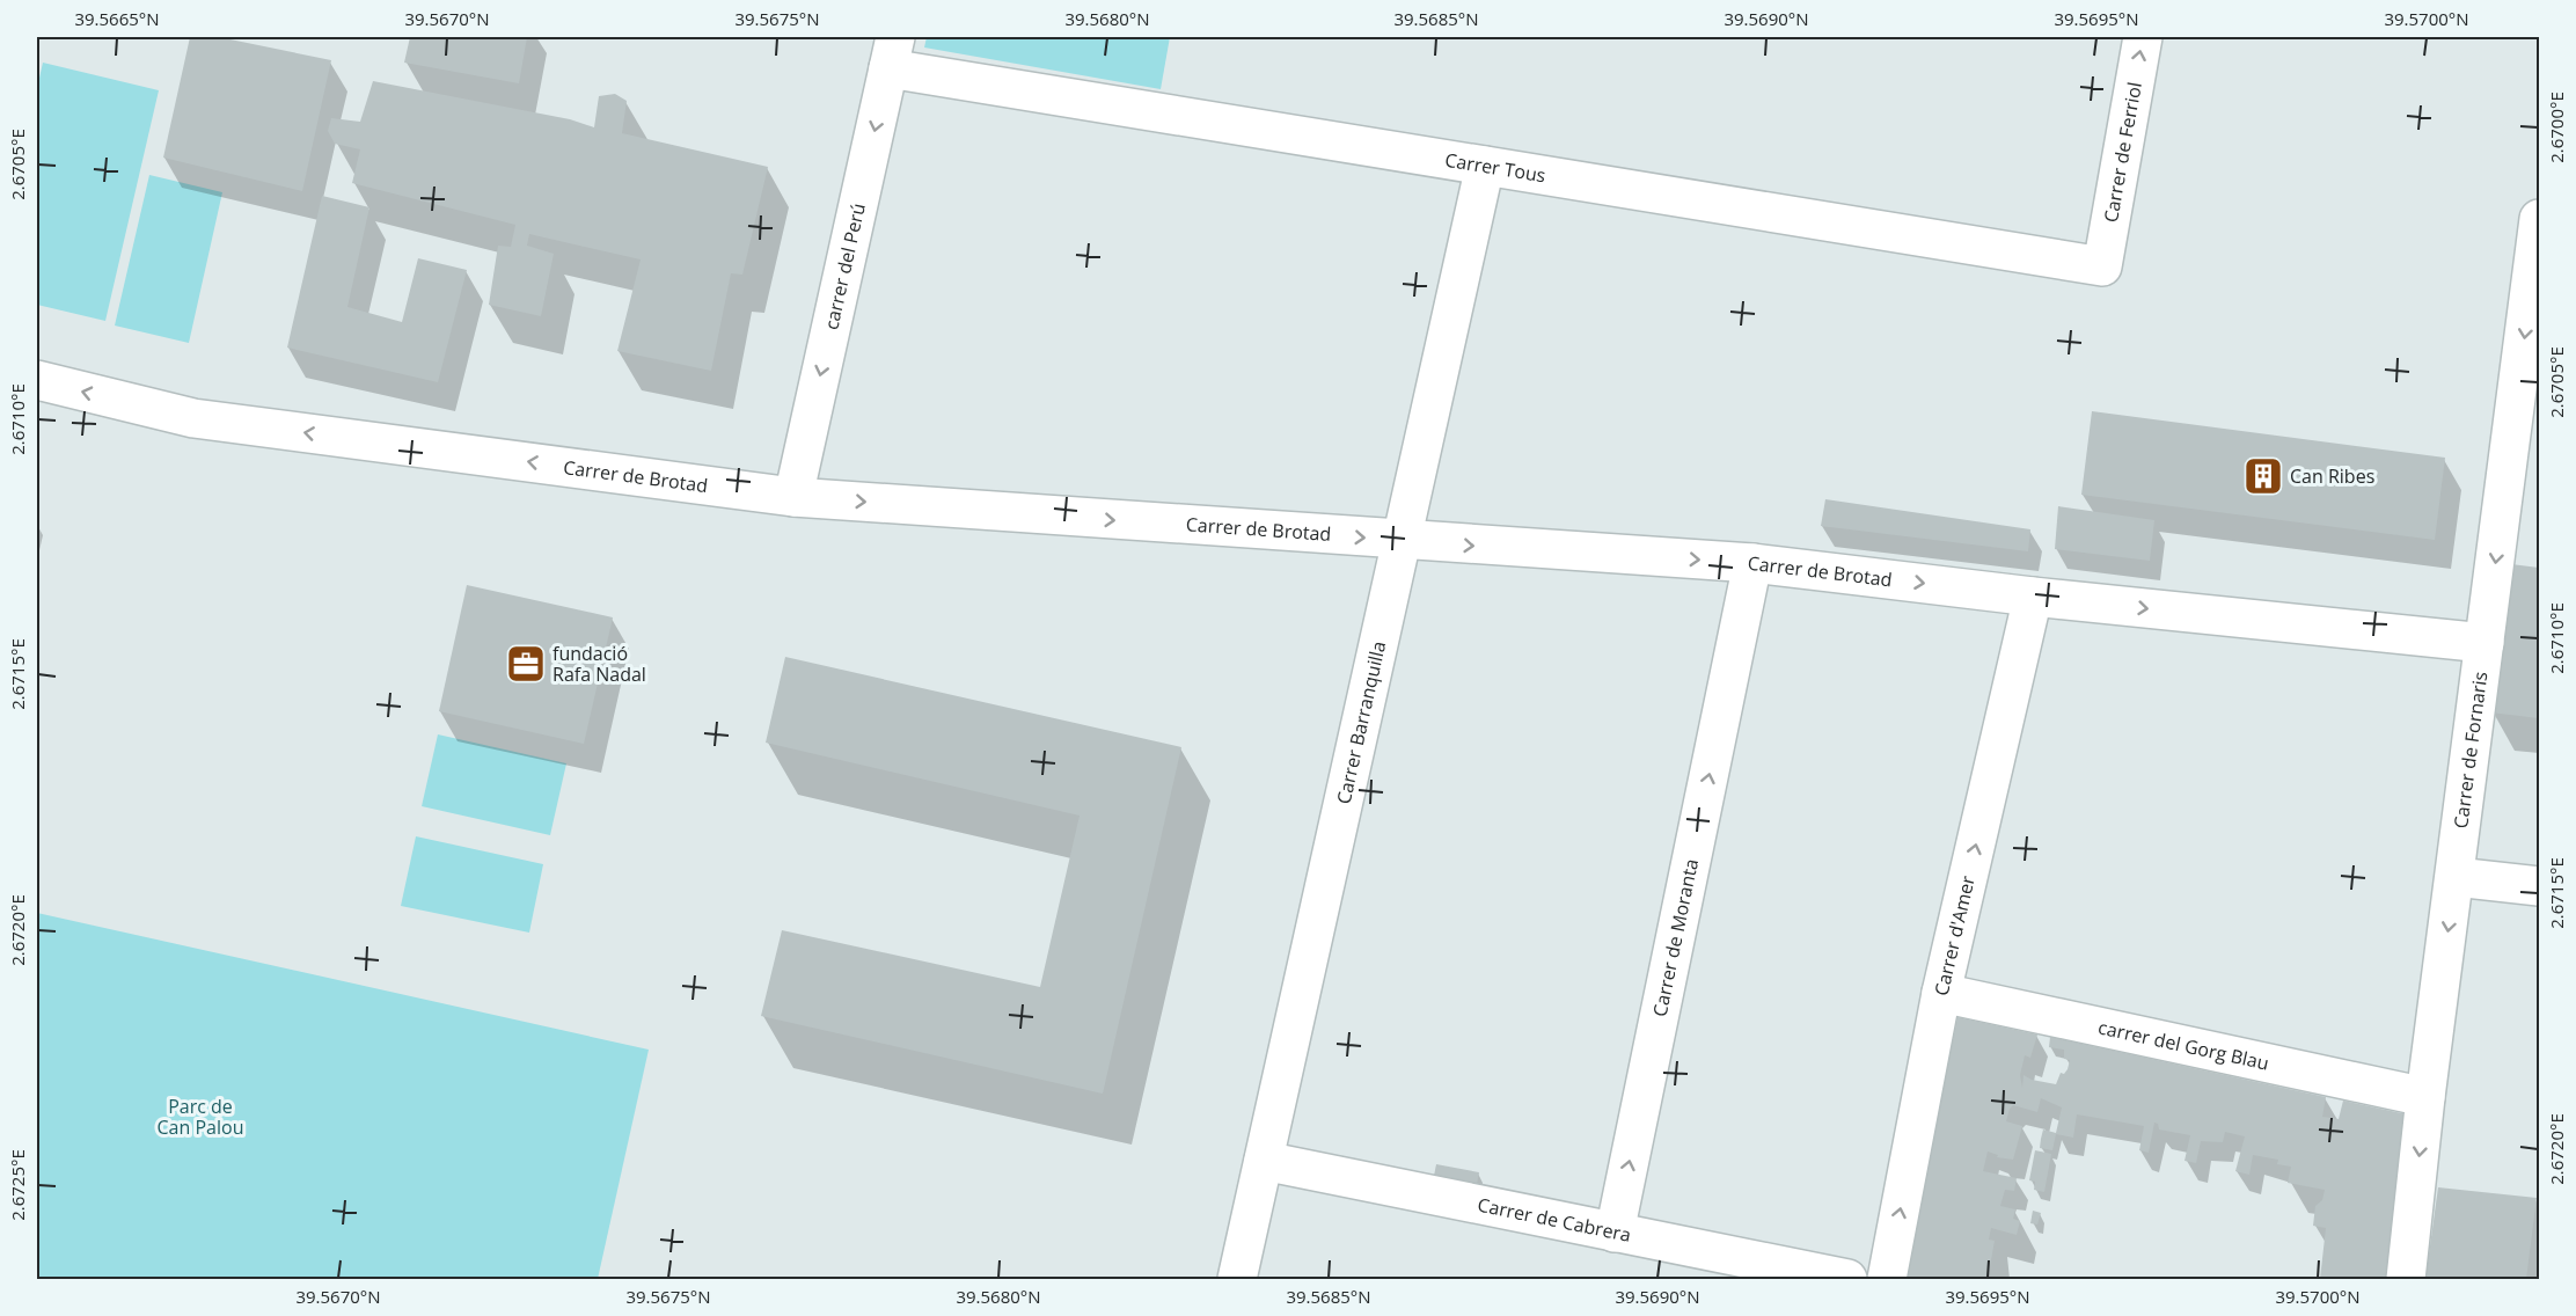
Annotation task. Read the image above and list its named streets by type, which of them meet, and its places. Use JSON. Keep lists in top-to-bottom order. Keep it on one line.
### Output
{"streets":{"street":["Carrer de Ferriol","Carrer Tous","carrer del Perú","Carrer de Brotad","Carrer Barranquilla","Carrer de Fornaris","Carrer d'Amer","Carrer de Moranta","carrer del Gorg Blau","Carrer de Cabrera"]},"crossings":[["Carrer de Ferriol","Carrer Tous"],["Carrer Tous","carrer del Perú"],["Carrer Tous","Carrer Barranquilla"],["carrer del Perú","Carrer de Brotad"],["Carrer de Brotad","Carrer Barranquilla"],["Carrer de Brotad","Carrer de Fornaris"],["Carrer de Brotad","Carrer d'Amer"],["Carrer de Brotad","Carrer de Moranta"],["Carrer Barranquilla","Carrer de Cabrera"],["Carrer de Fornaris","carrer del Gorg Blau"],["Carrer d'Amer","carrer del Gorg Blau"],["Carrer de Moranta","Carrer de Cabrera"]],"one_way":["Carrer de Ferriol","carrer del Perú","Carrer de Fornaris","Carrer d'Amer","Carrer de Moranta"],"parks":["Parc de Can Palou"],"places":{"building":["Can Ribes"],"office":["fundació Rafa Nadal"]},"coordinates":["39.5665°N","39.5670°N","39.5675°N","39.5680°N","39.5685°N","39.5690°N","39.5695°N","39.5700°N","2.6700°E","2.6705°E","2.6710°E","2.6715°E","2.6720°E","2.6725°E"]}
